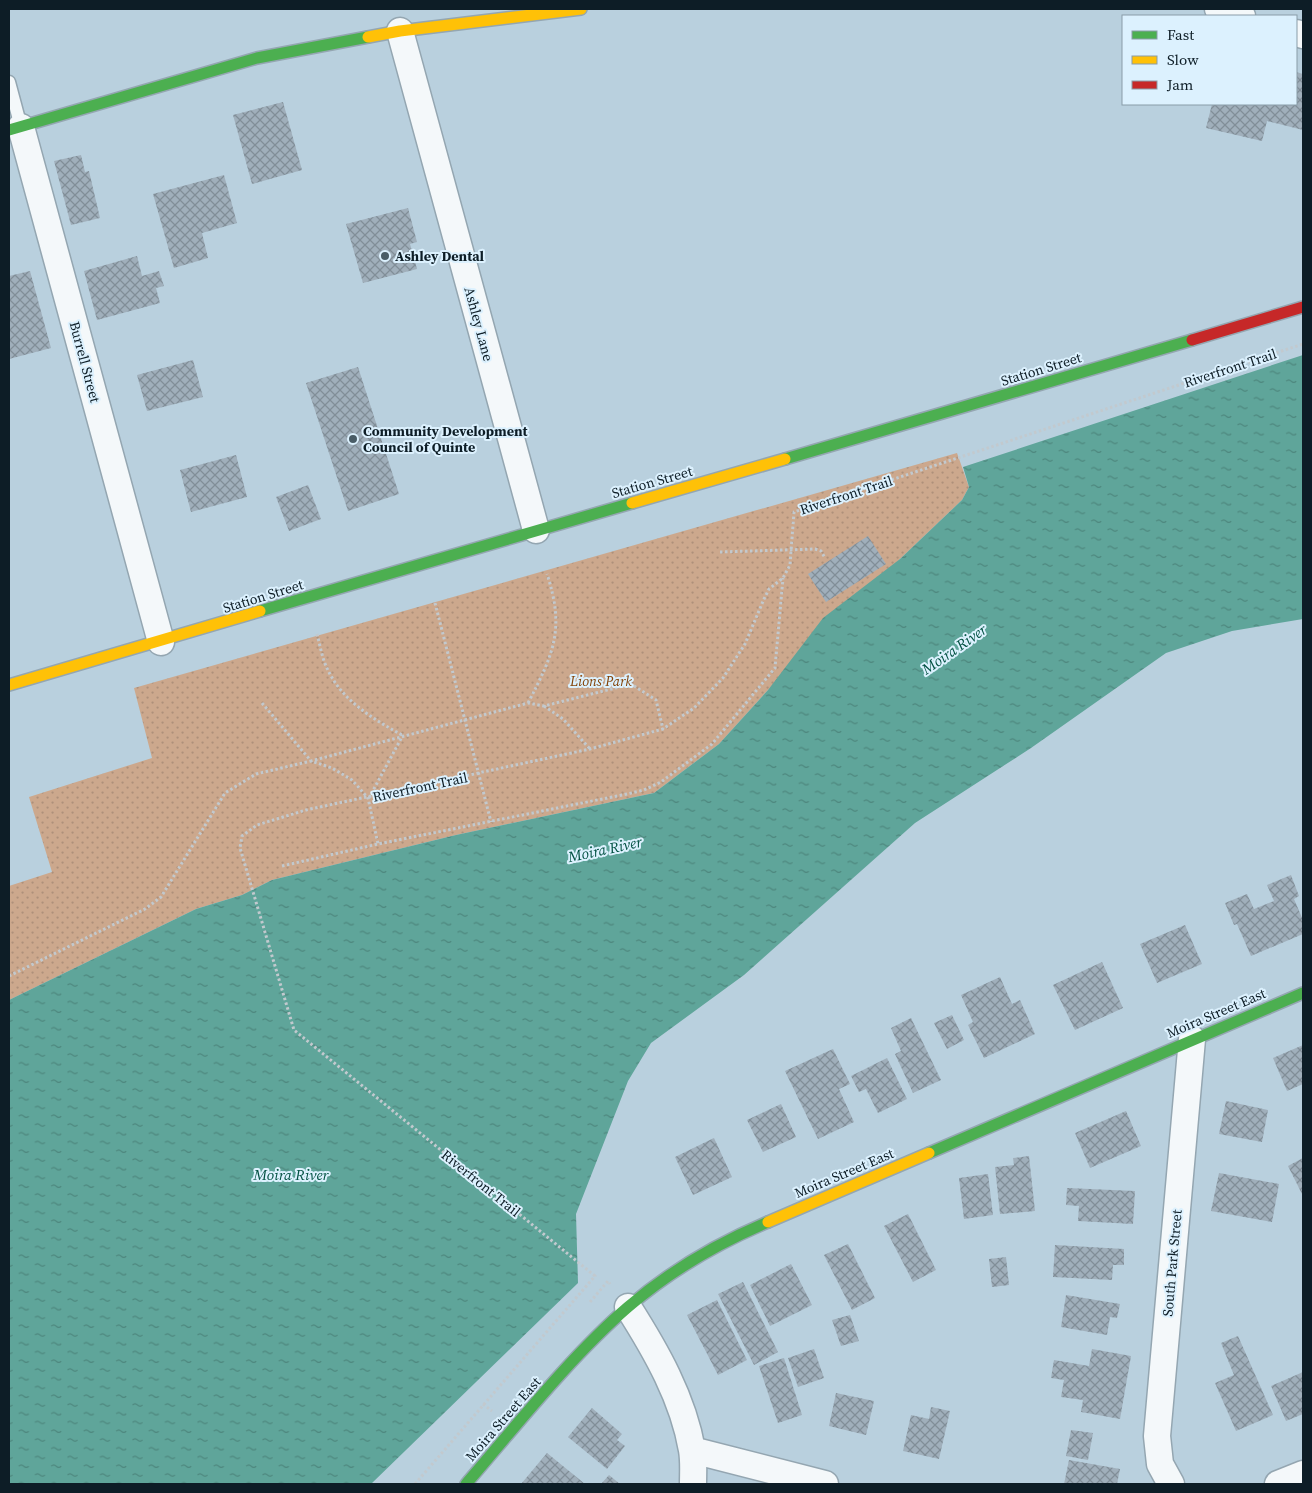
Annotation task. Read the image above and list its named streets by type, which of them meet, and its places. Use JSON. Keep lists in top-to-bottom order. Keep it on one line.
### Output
{"streets":{"street":["Ashley Lane","Burrell Street","Station Street","Moira Street East","South Park Street"],"path":["Riverfront Trail"]},"crossings":[["Ashley Lane","Station Street"],["Burrell Street","Station Street"],["Moira Street East","South Park Street"]],"water":["Moira River"],"parks":["Lions Park"],"places":["Ashley Dental","Community Development Council of Quinte"],"legend":["Fast","Slow","Jam"]}
